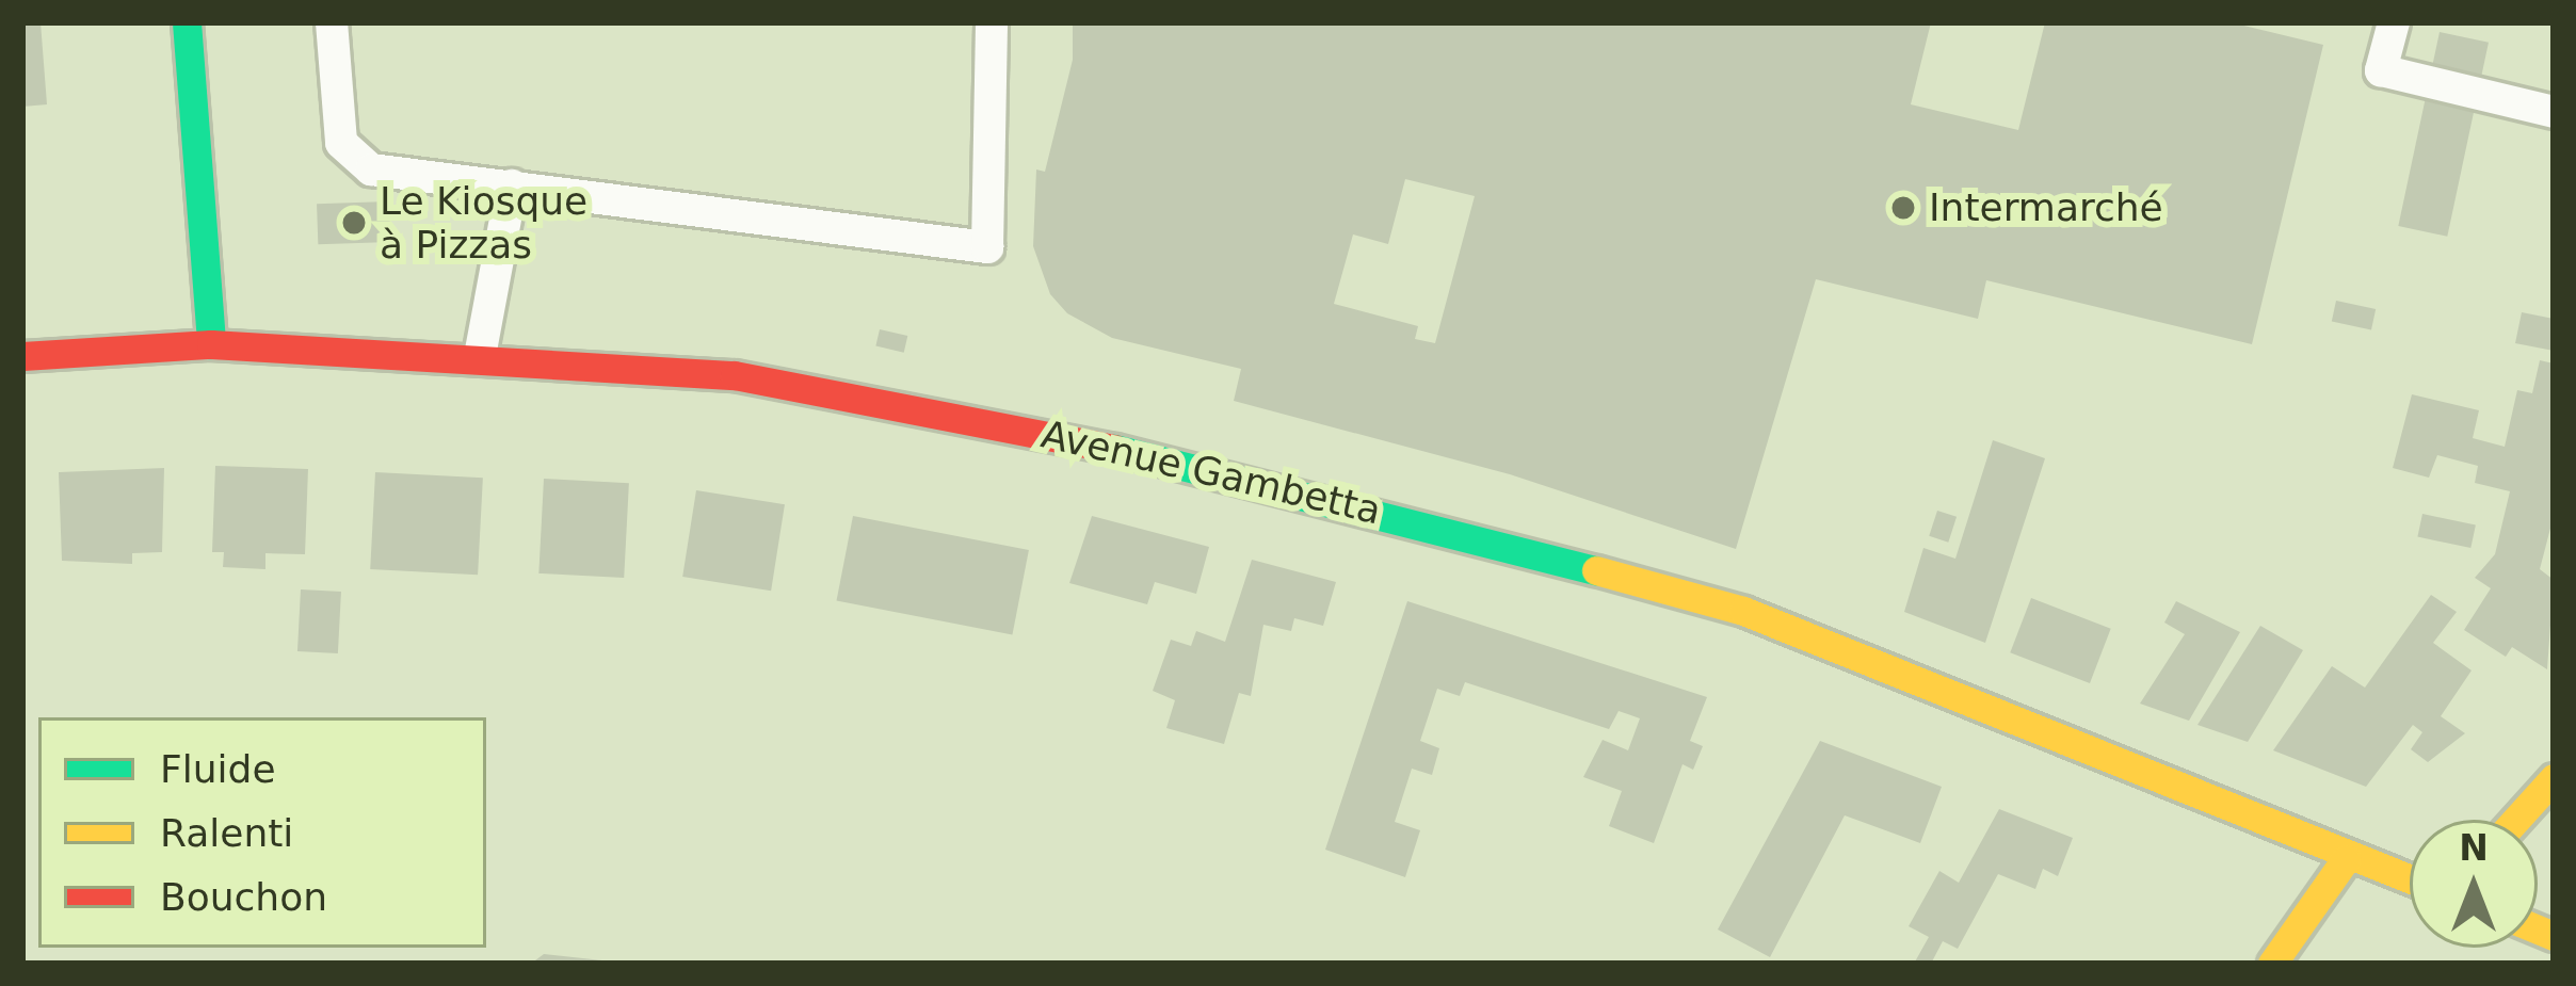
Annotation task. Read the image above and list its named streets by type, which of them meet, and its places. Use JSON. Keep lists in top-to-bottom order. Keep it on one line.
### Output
{"streets":{"main road":["Avenue Gambetta"]},"places":["Intermarché","Le Kiosque à Pizzas"],"legend":["Fluide","Ralenti","Bouchon"],"north":"top"}
